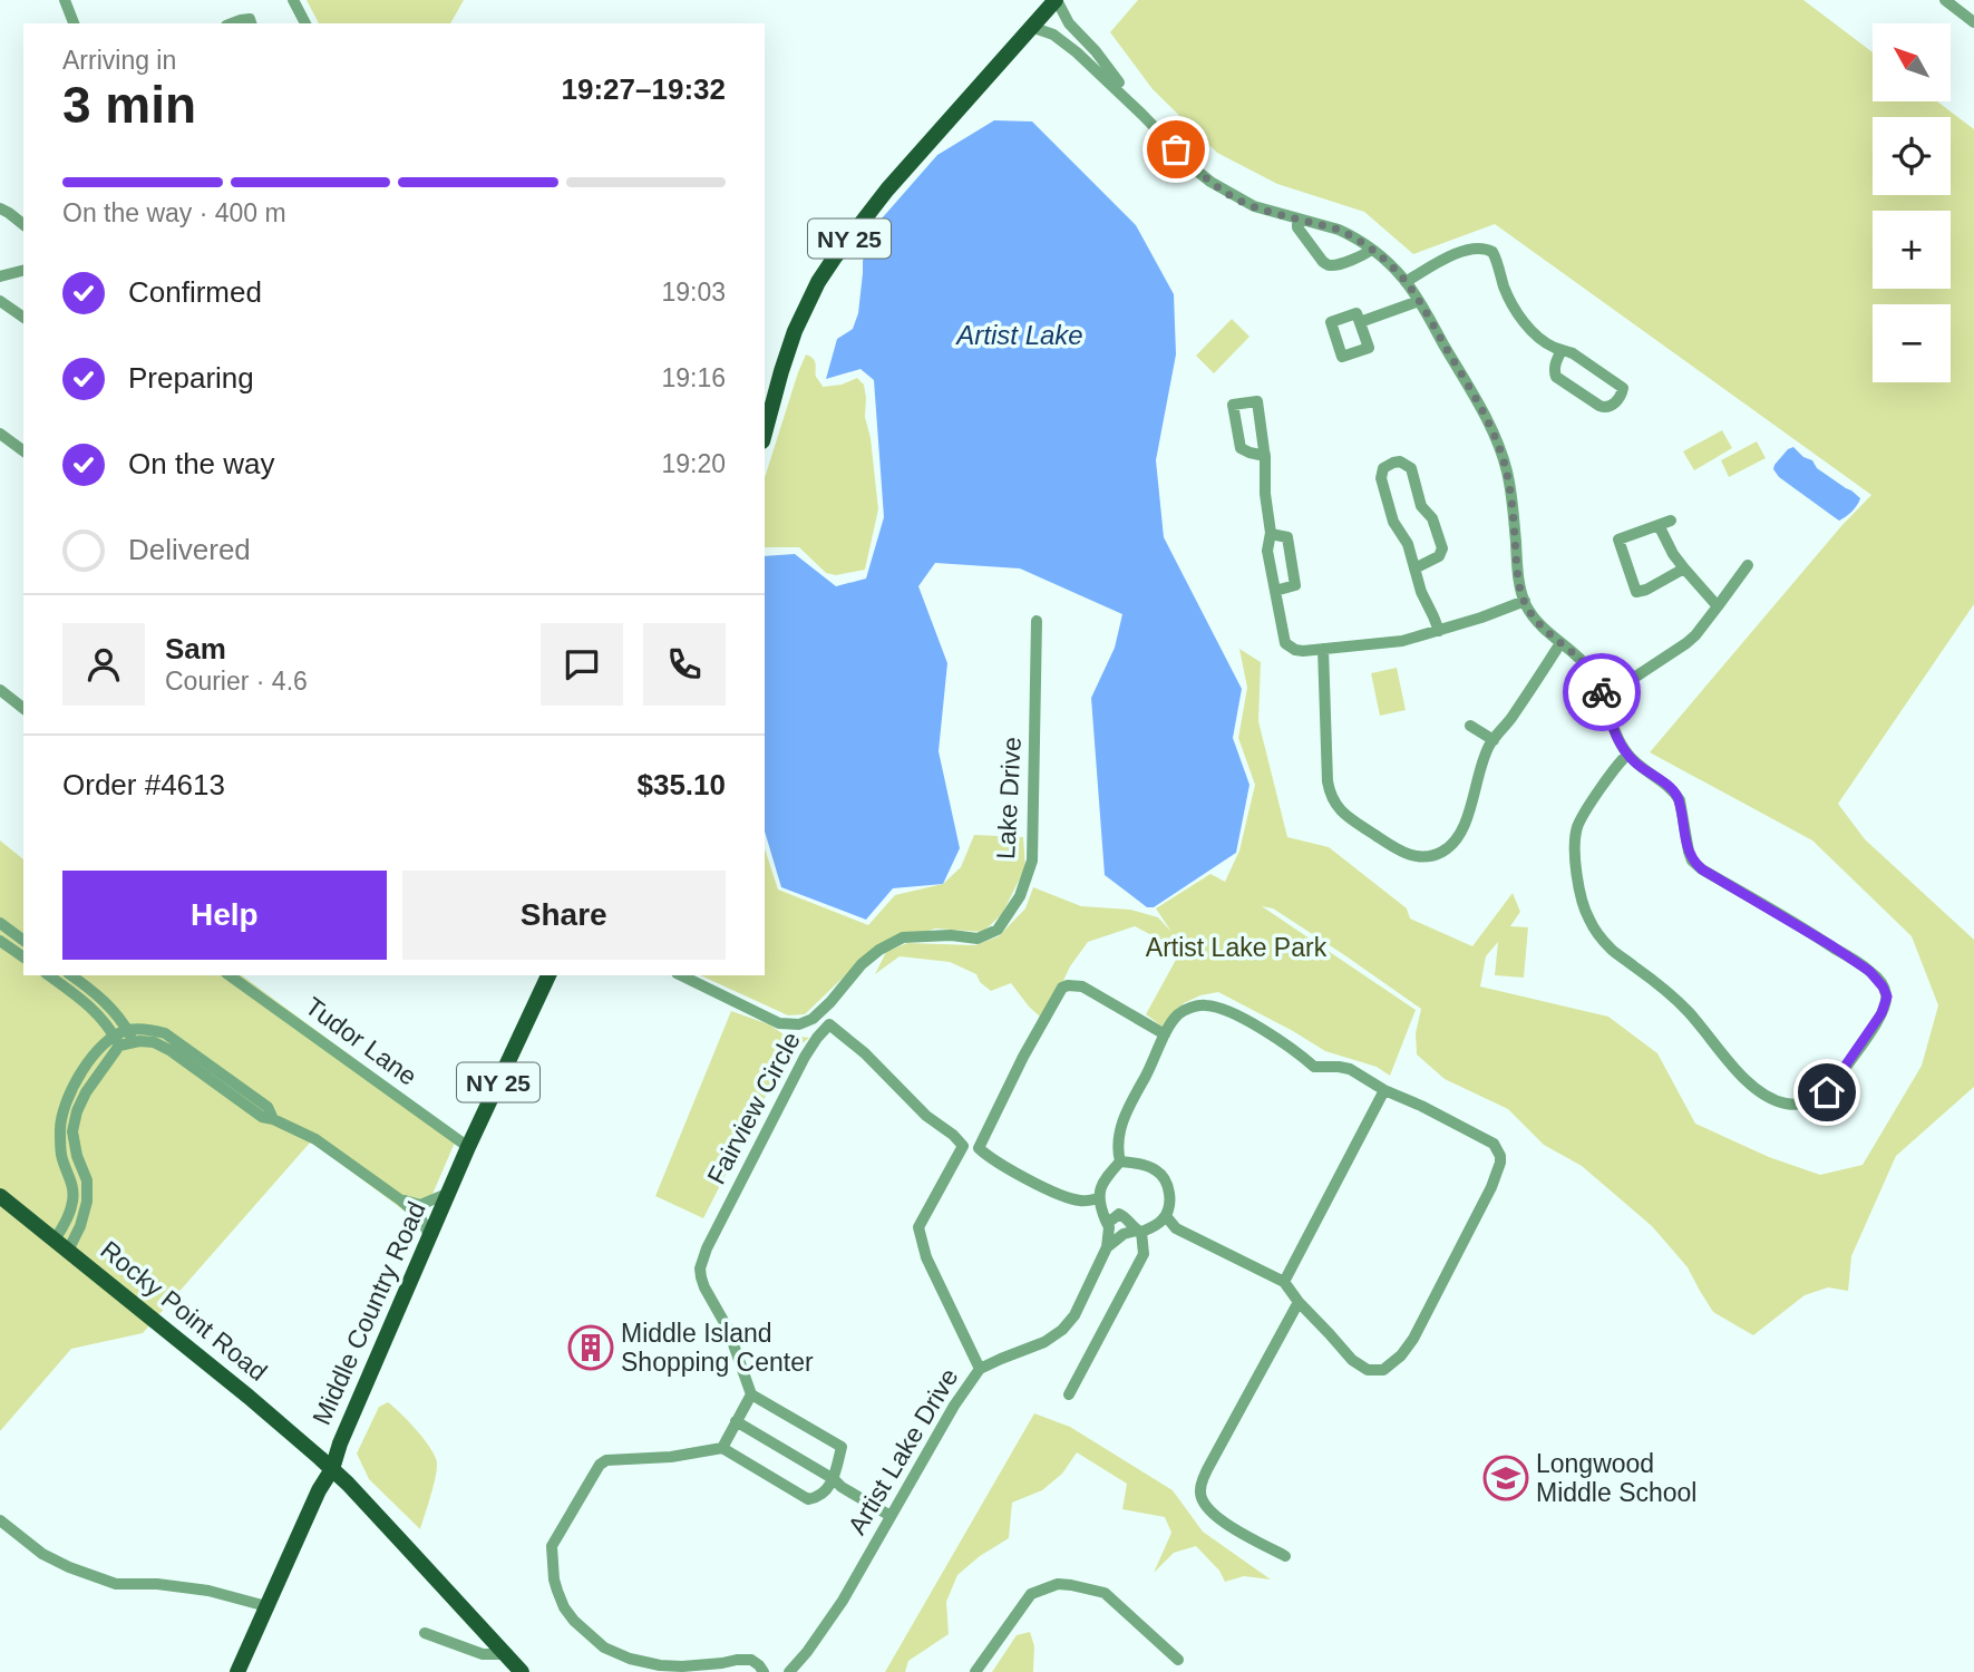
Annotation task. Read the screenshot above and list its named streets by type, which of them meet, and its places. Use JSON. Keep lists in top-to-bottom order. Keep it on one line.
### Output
{"streets":{"main road":["NY 25","Rocky Point Road","Middle Country Road"],"street":["Lake Drive","Tudor Lane","Fairview Circle","Artist Lake Drive"]},"crossings":[["Tudor Lane","Middle Country Road"],["Fairview Circle","Artist Lake Drive"],["Rocky Point Road","Middle Country Road"]],"water":["Artist Lake"],"parks":["Artist Lake Park"],"places":{"building":["Middle Island Shopping Center"],"school or university":["Longwood Middle School"]},"north":"top left","page":{"map_buttons":["+","−"],"heading":["3 min","Arriving in","19:27–19:32"],"panel":["Sam","Courier · 4.6","Order #4613","$35.10"],"bar":"On the way · 400 m","list":[["Confirmed","19:03"],["Preparing","19:16"],["On the way","19:20"],"Delivered"],"buttons":["Help","Share"]}}
